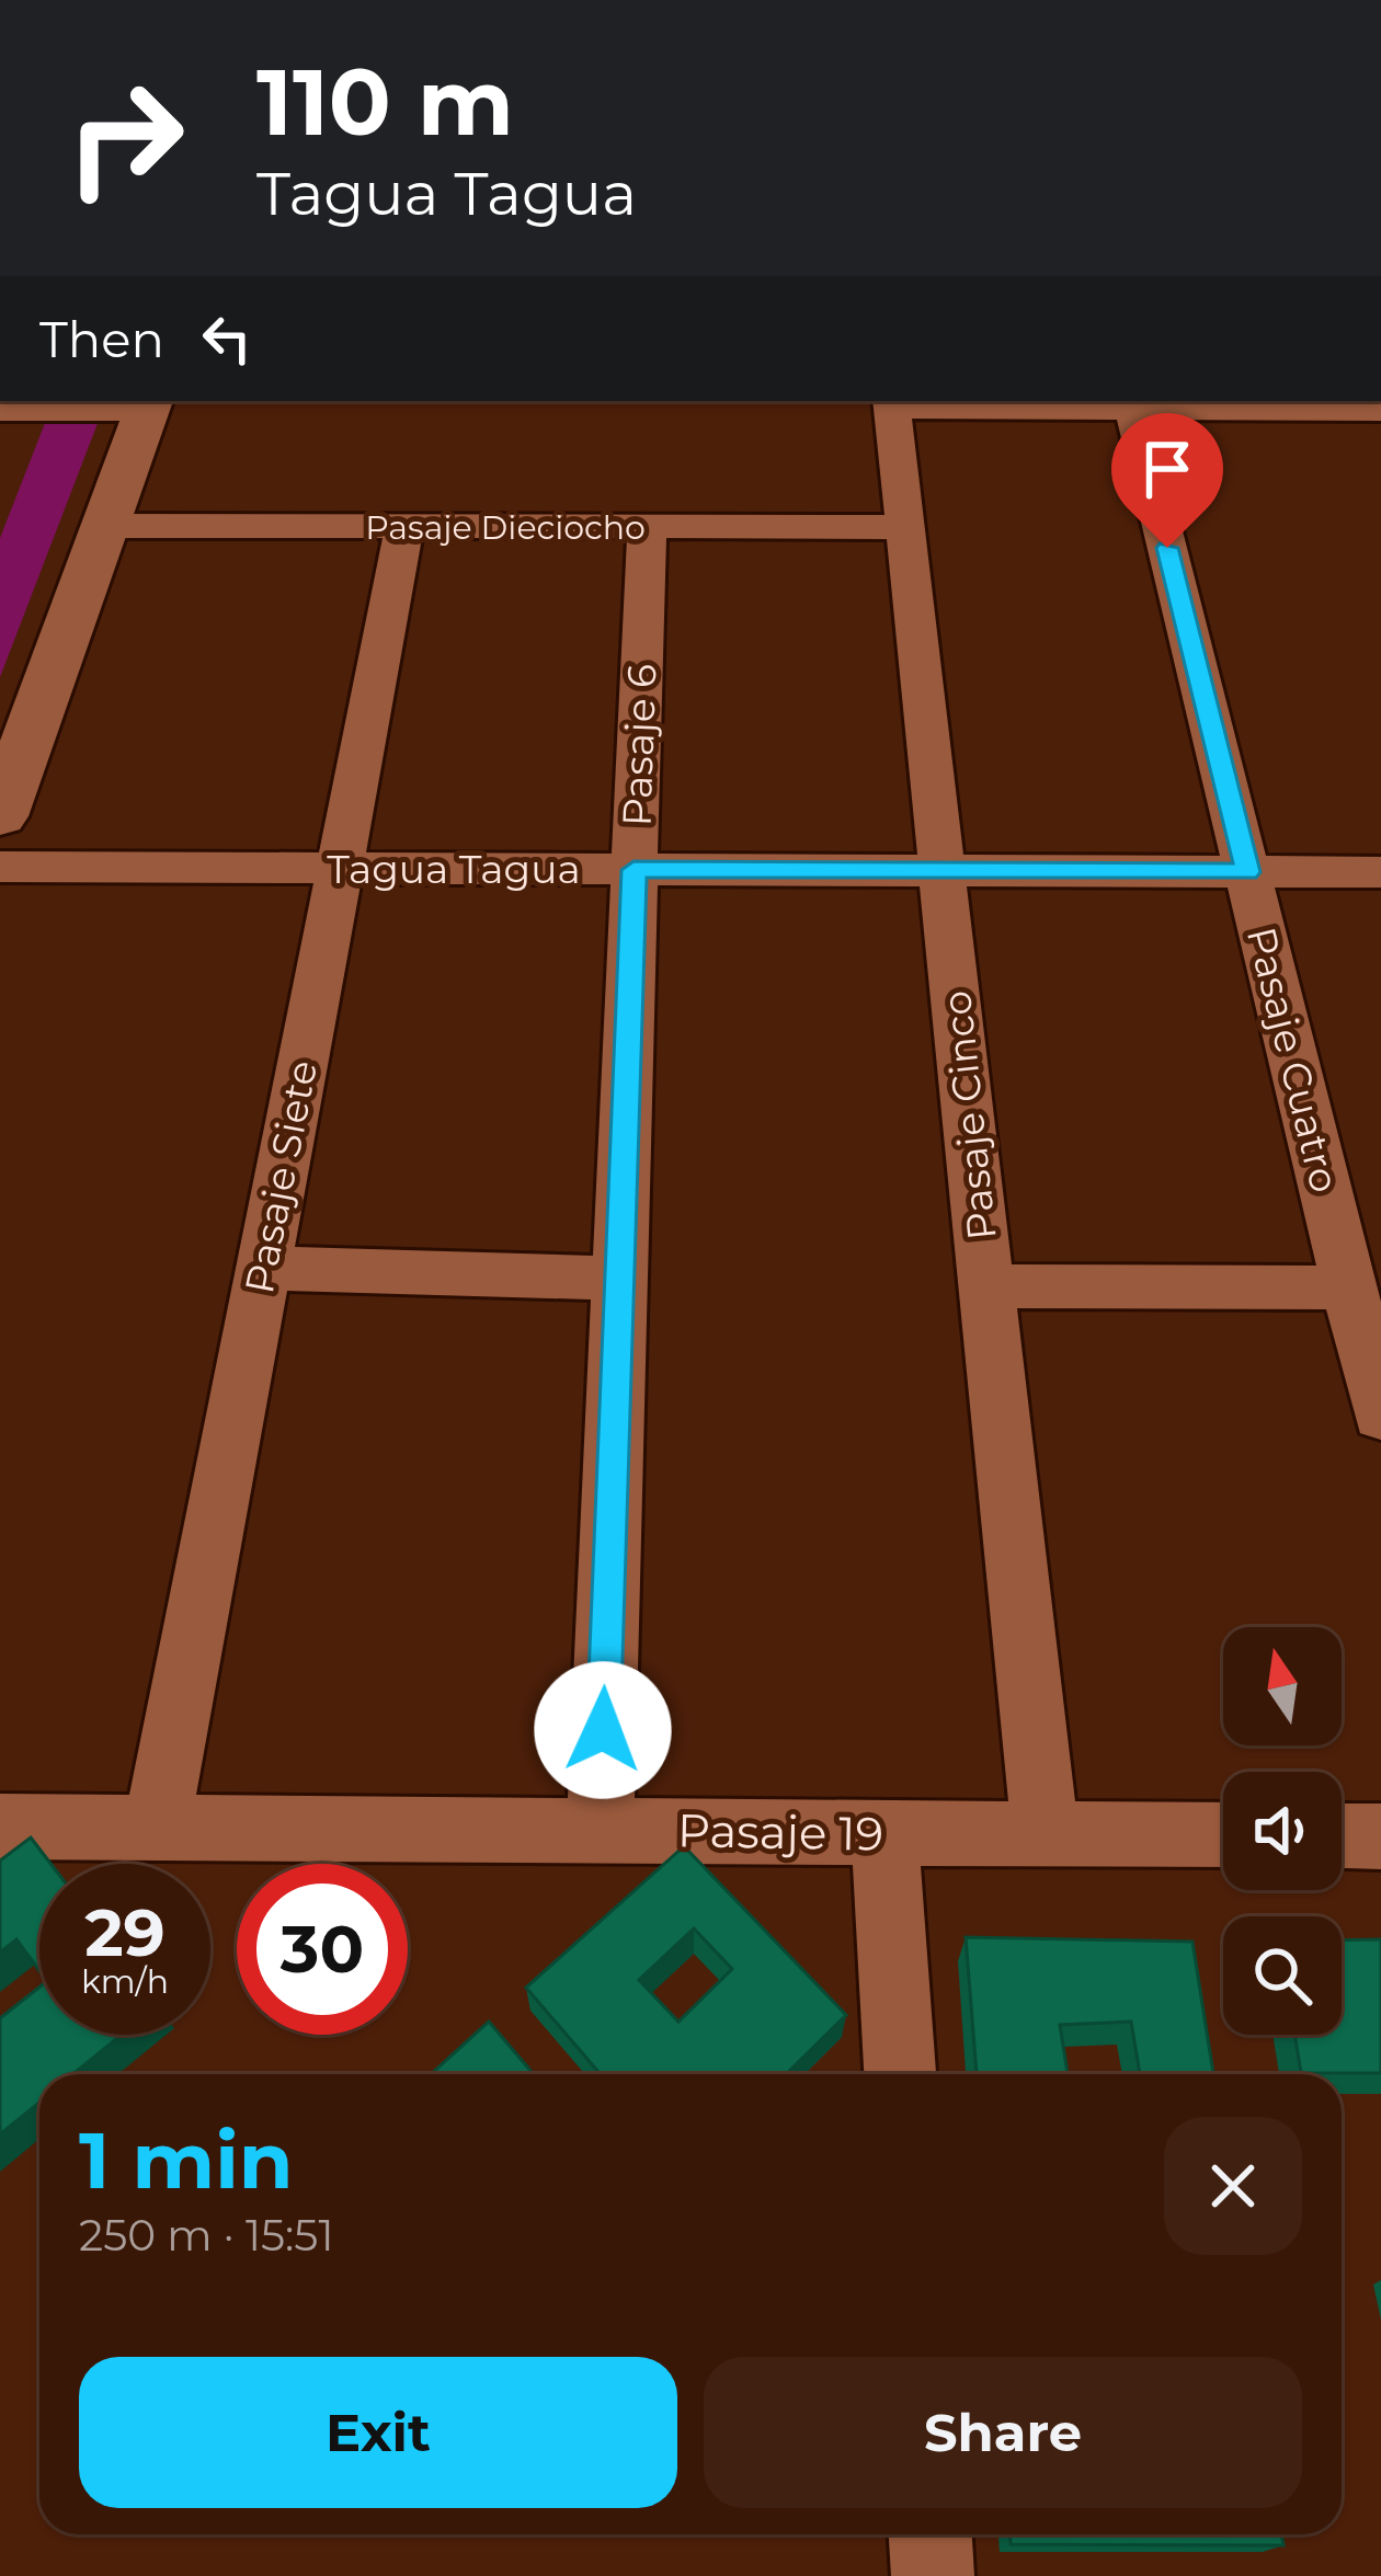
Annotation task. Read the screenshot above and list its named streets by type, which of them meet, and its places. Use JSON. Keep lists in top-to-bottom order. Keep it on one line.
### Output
{"streets":{"street":["Pasaje Dieciocho","Pasaje 6","Tagua Tagua","Pasaje Cuatro","Pasaje Cinco","Pasaje Siete","Pasaje 19"]},"crossings":[["Pasaje Dieciocho","Pasaje 6"],["Pasaje Dieciocho","Pasaje Cinco"],["Pasaje Dieciocho","Pasaje Siete"],["Pasaje 6","Tagua Tagua"],["Pasaje 6","Pasaje 19"],["Tagua Tagua","Pasaje Cuatro"],["Tagua Tagua","Pasaje Cinco"],["Tagua Tagua","Pasaje Siete"],["Pasaje Cinco","Pasaje 19"],["Pasaje Siete","Pasaje 19"]],"north":"top","page":{"turn":["110 m","Tagua Tagua"],"then":"Then","speed":"29 km/h","limit":"30","heading":["1 min","250 m · 15:51"],"buttons":["Exit","Share"]}}
